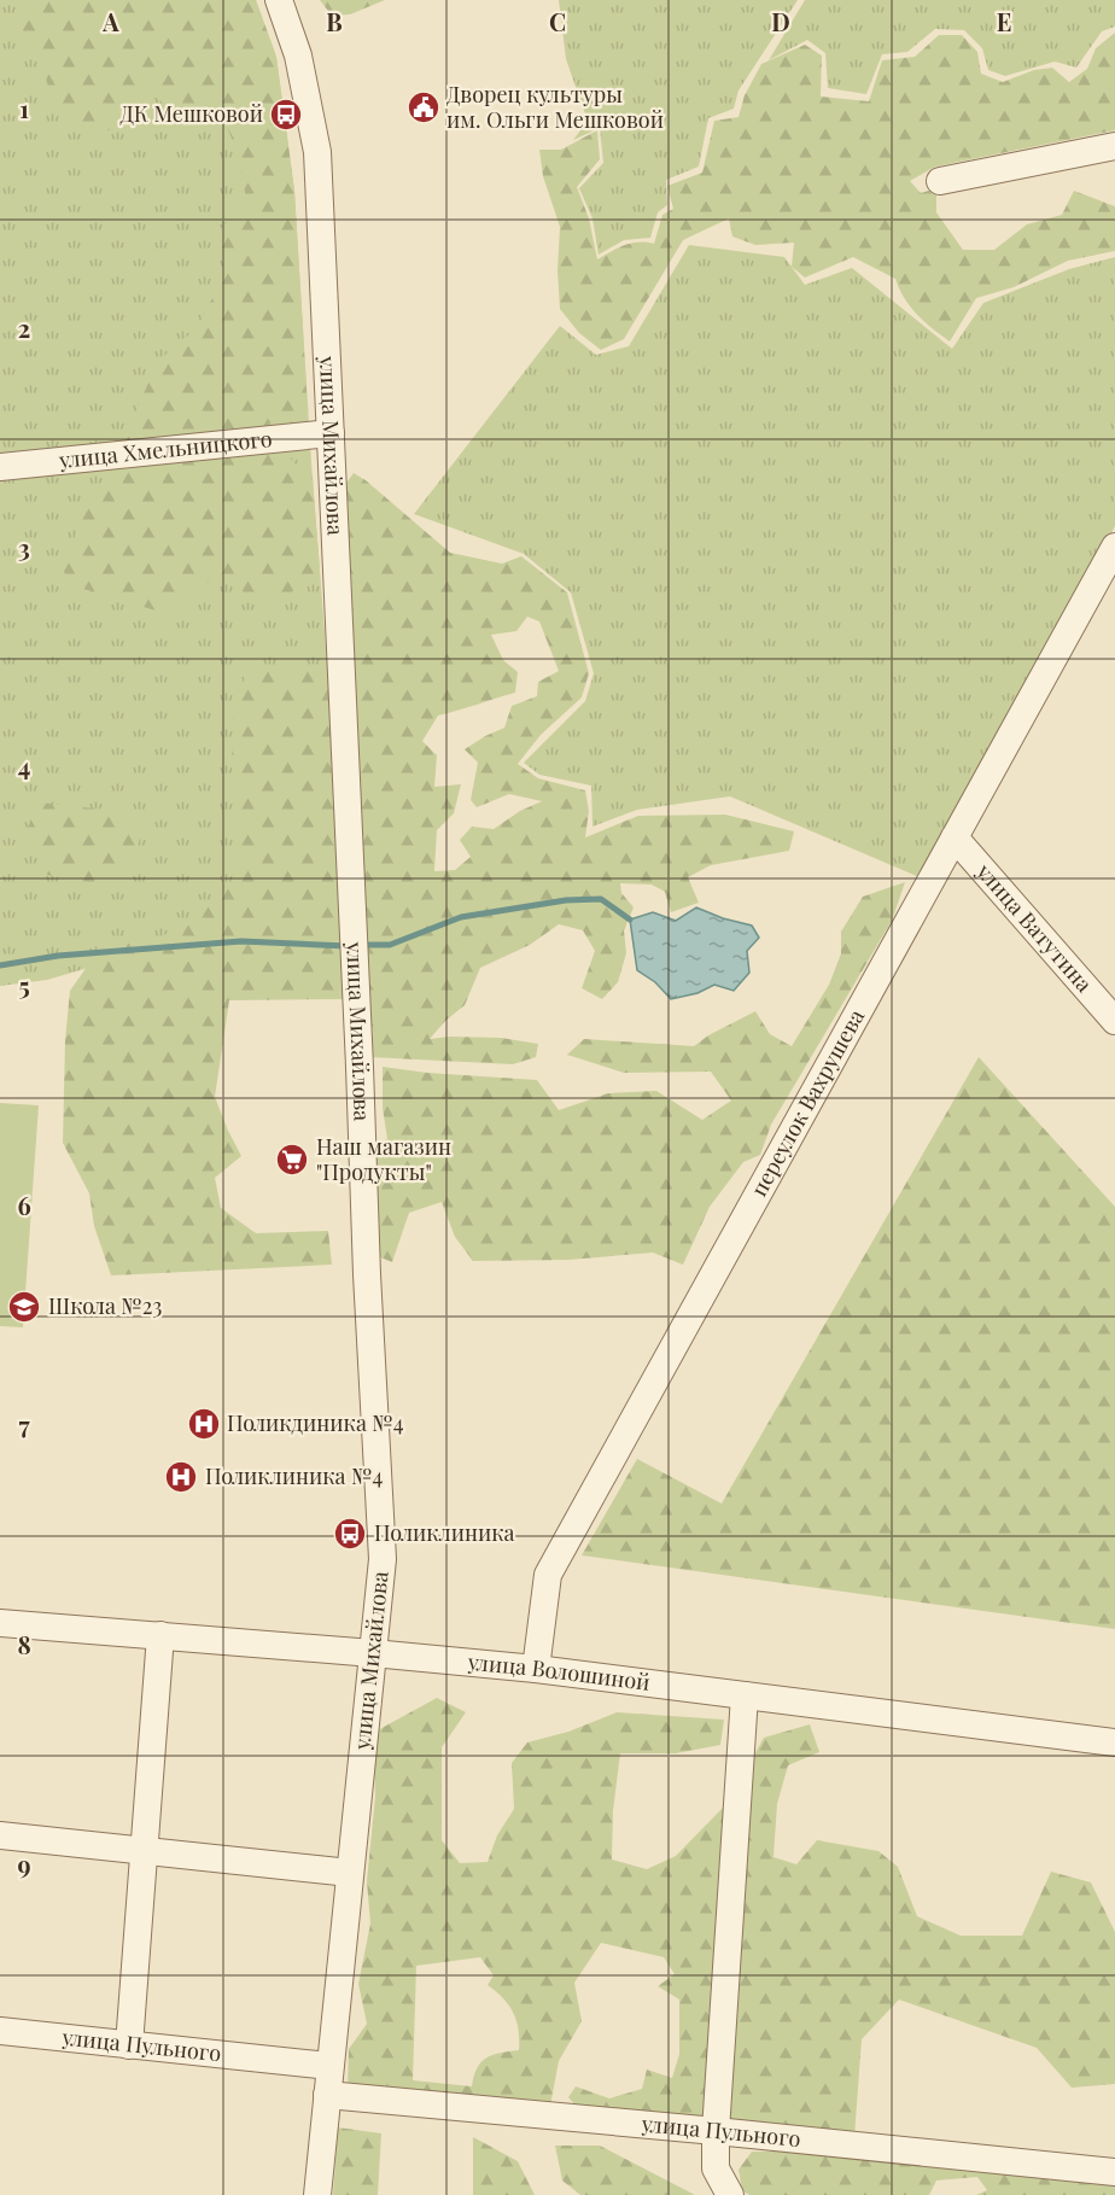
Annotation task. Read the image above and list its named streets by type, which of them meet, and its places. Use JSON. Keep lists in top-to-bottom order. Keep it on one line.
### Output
{"streets":{"street":["улица Михайлова","улица Хмельницкого","улица Ватутина","переулок Вахрушева","улица Волошиной","улица Пульного"]},"crossings":[["улица Михайлова","улица Хмельницкого"],["улица Михайлова","улица Волошиной"],["улица Михайлова","улица Пульного"],["улица Ватутина","переулок Вахрушева"],["переулок Вахрушева","улица Волошиной"]],"places":{"public building":["Дворец культуры им. Ольги Мешковой"],"bus stop":["ДК Мешковой","Поликлиника"],"supermarket":["Наш магазин \"Продукты\""],"school or university":["Школа №23"],"hospital":["Поликдиника №4","Поликлиника №4"]},"grid":{"columns":["A","B","C","D","E"],"rows":["1","2","3","4","5","6","7","8","9"]}}
